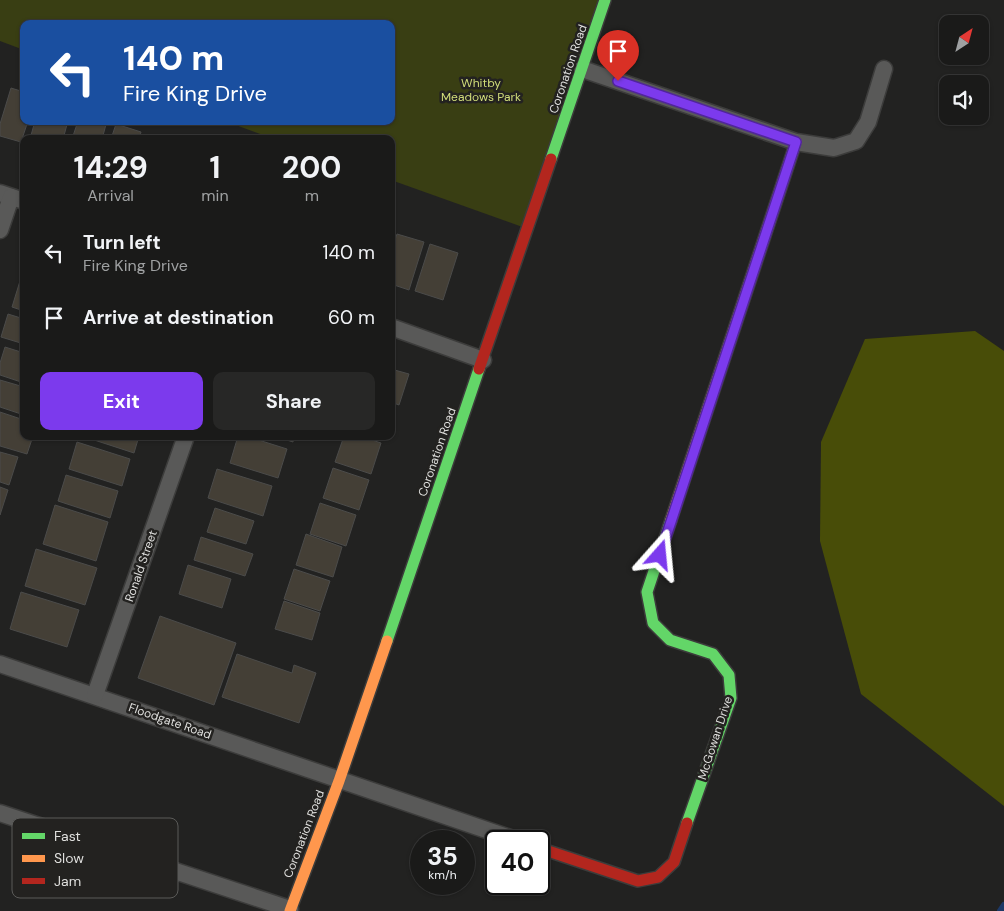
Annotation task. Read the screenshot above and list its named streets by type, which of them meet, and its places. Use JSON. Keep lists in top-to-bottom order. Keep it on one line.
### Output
{"streets":{"street":["Coronation Road","Ronald Street","Floodgate Road","McGowan Drive"]},"crossings":[["Coronation Road","Floodgate Road"],["Ronald Street","Floodgate Road"]],"parks":["Whitby Meadows Park"],"legend":["Fast","Slow","Jam"],"north":"top right","page":{"turn":["140 m","Fire King Drive"],"eta":["14:29","Arrival","1","min","200","m"],"list":[{"name":"Turn left","note":"Fire King Drive","value":"140 m"},{"name":"Arrive at destination","value":"60 m"}],"buttons":["Exit","Share"],"speed":"35 km/h","limit":"40"}}
